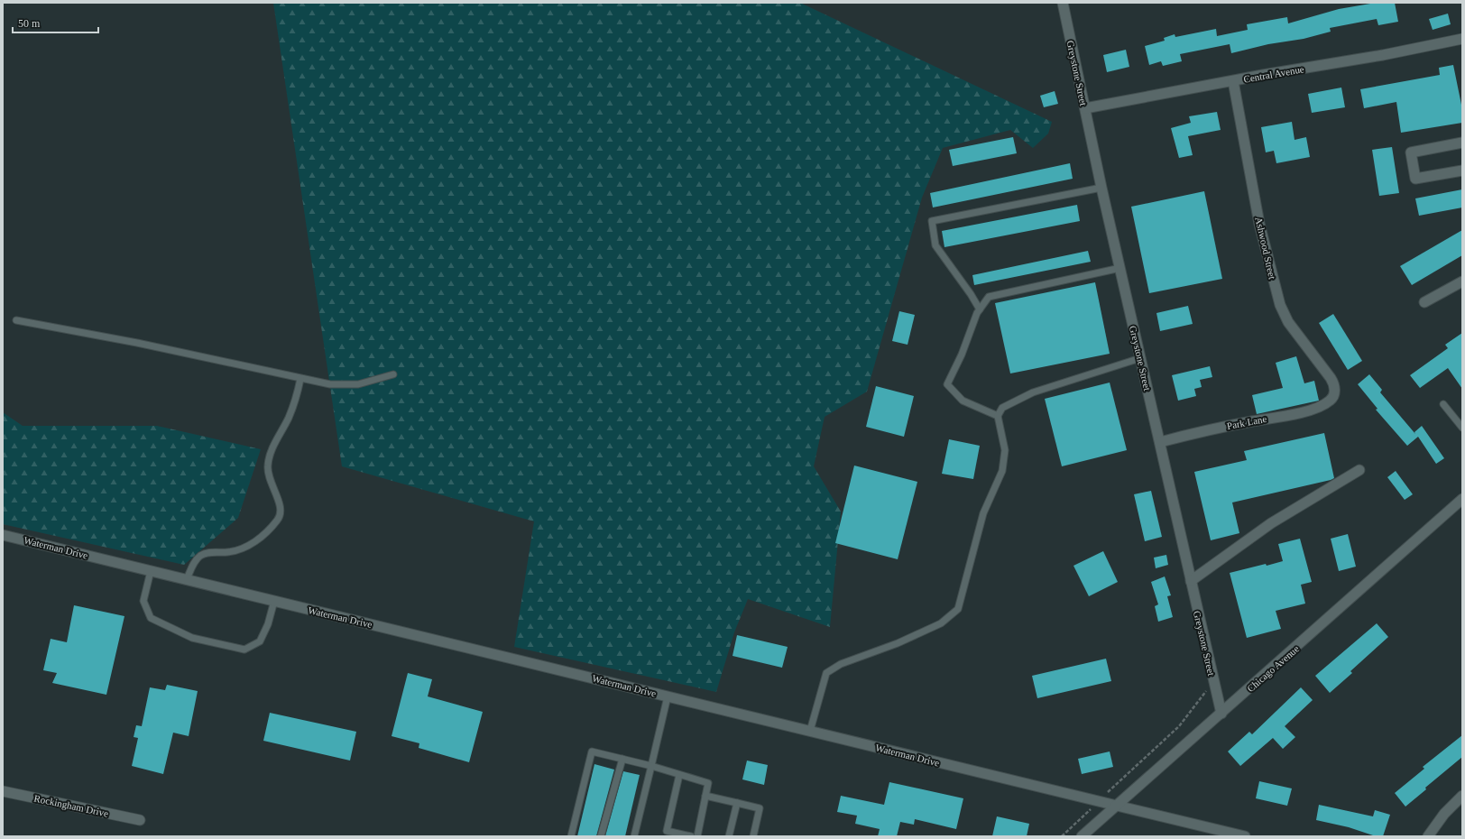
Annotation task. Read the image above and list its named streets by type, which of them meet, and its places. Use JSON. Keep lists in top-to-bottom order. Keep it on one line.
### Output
{"streets":{"street":["Greystone Street","Central Avenue","Ashwood Street","Park Lane","Waterman Drive","Chicago Avenue","Rockingham Drive"]},"crossings":[["Greystone Street","Central Avenue"],["Greystone Street","Park Lane"],["Greystone Street","Chicago Avenue"],["Central Avenue","Ashwood Street"],["Ashwood Street","Park Lane"],["Waterman Drive","Chicago Avenue"]],"scale_bar":"50 m"}
